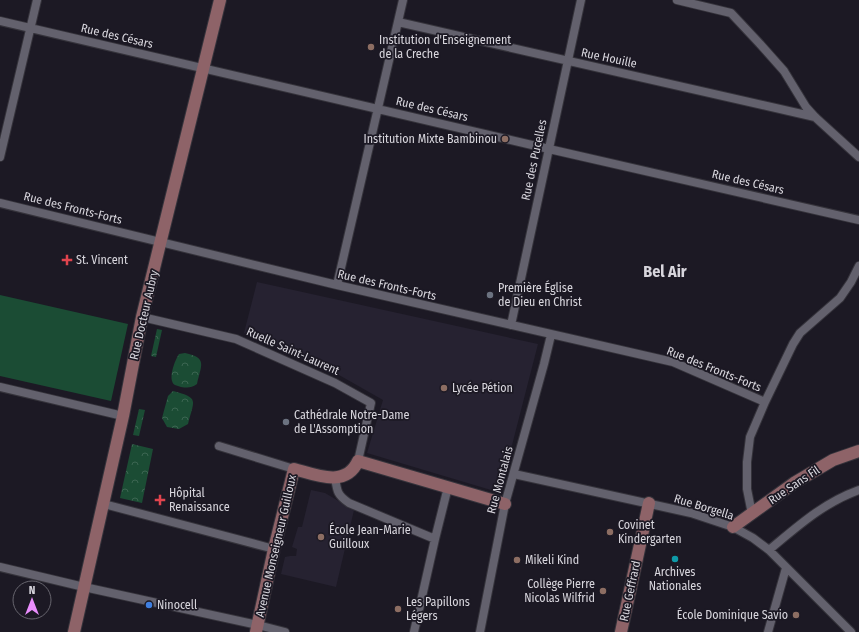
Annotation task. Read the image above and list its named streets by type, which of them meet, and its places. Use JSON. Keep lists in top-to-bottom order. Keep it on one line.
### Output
{"streets":{"street":["Rue des Césars","Rue Houille","Rue des Pucelles","Rue des Fronts-Forts","Rue Docteur Aubry","Ruelle Saint-Laurent","Rue Montalais","Rue Sans Fil","Rue Borgella","Avenue Monseigneur Guilloux","Rue Geffrard"]},"crossings":[["Rue des Césars","Rue des Pucelles"],["Rue des Césars","Rue Docteur Aubry"],["Rue Houille","Rue des Pucelles"],["Rue des Pucelles","Rue des Fronts-Forts"],["Rue des Fronts-Forts","Rue Docteur Aubry"],["Rue des Fronts-Forts","Rue Montalais"],["Rue Docteur Aubry","Ruelle Saint-Laurent"],["Ruelle Saint-Laurent","Avenue Monseigneur Guilloux"],["Rue Montalais","Rue Borgella"],["Rue Sans Fil","Rue Borgella"],["Rue Borgella","Rue Geffrard"]],"districts":["Bel Air"],"places":{"other":["Institution d'Enseignement de la Creche","Institution Mixte Bambinou","Première Église de Dieu en Christ","Lycée Pétion","Cathédrale Notre-Dame de L'Assomption","Covinet Kindergarten","École Jean-Marie Guilloux","Archives Nationales","Mikeli Kind","Collège Pierre Nicolas Wilfrid","Ninocell","Les Papillons Légers","École Dominique Savio"],"health":["St. Vincent","Hôpital Renaissance"]},"north":"top"}
